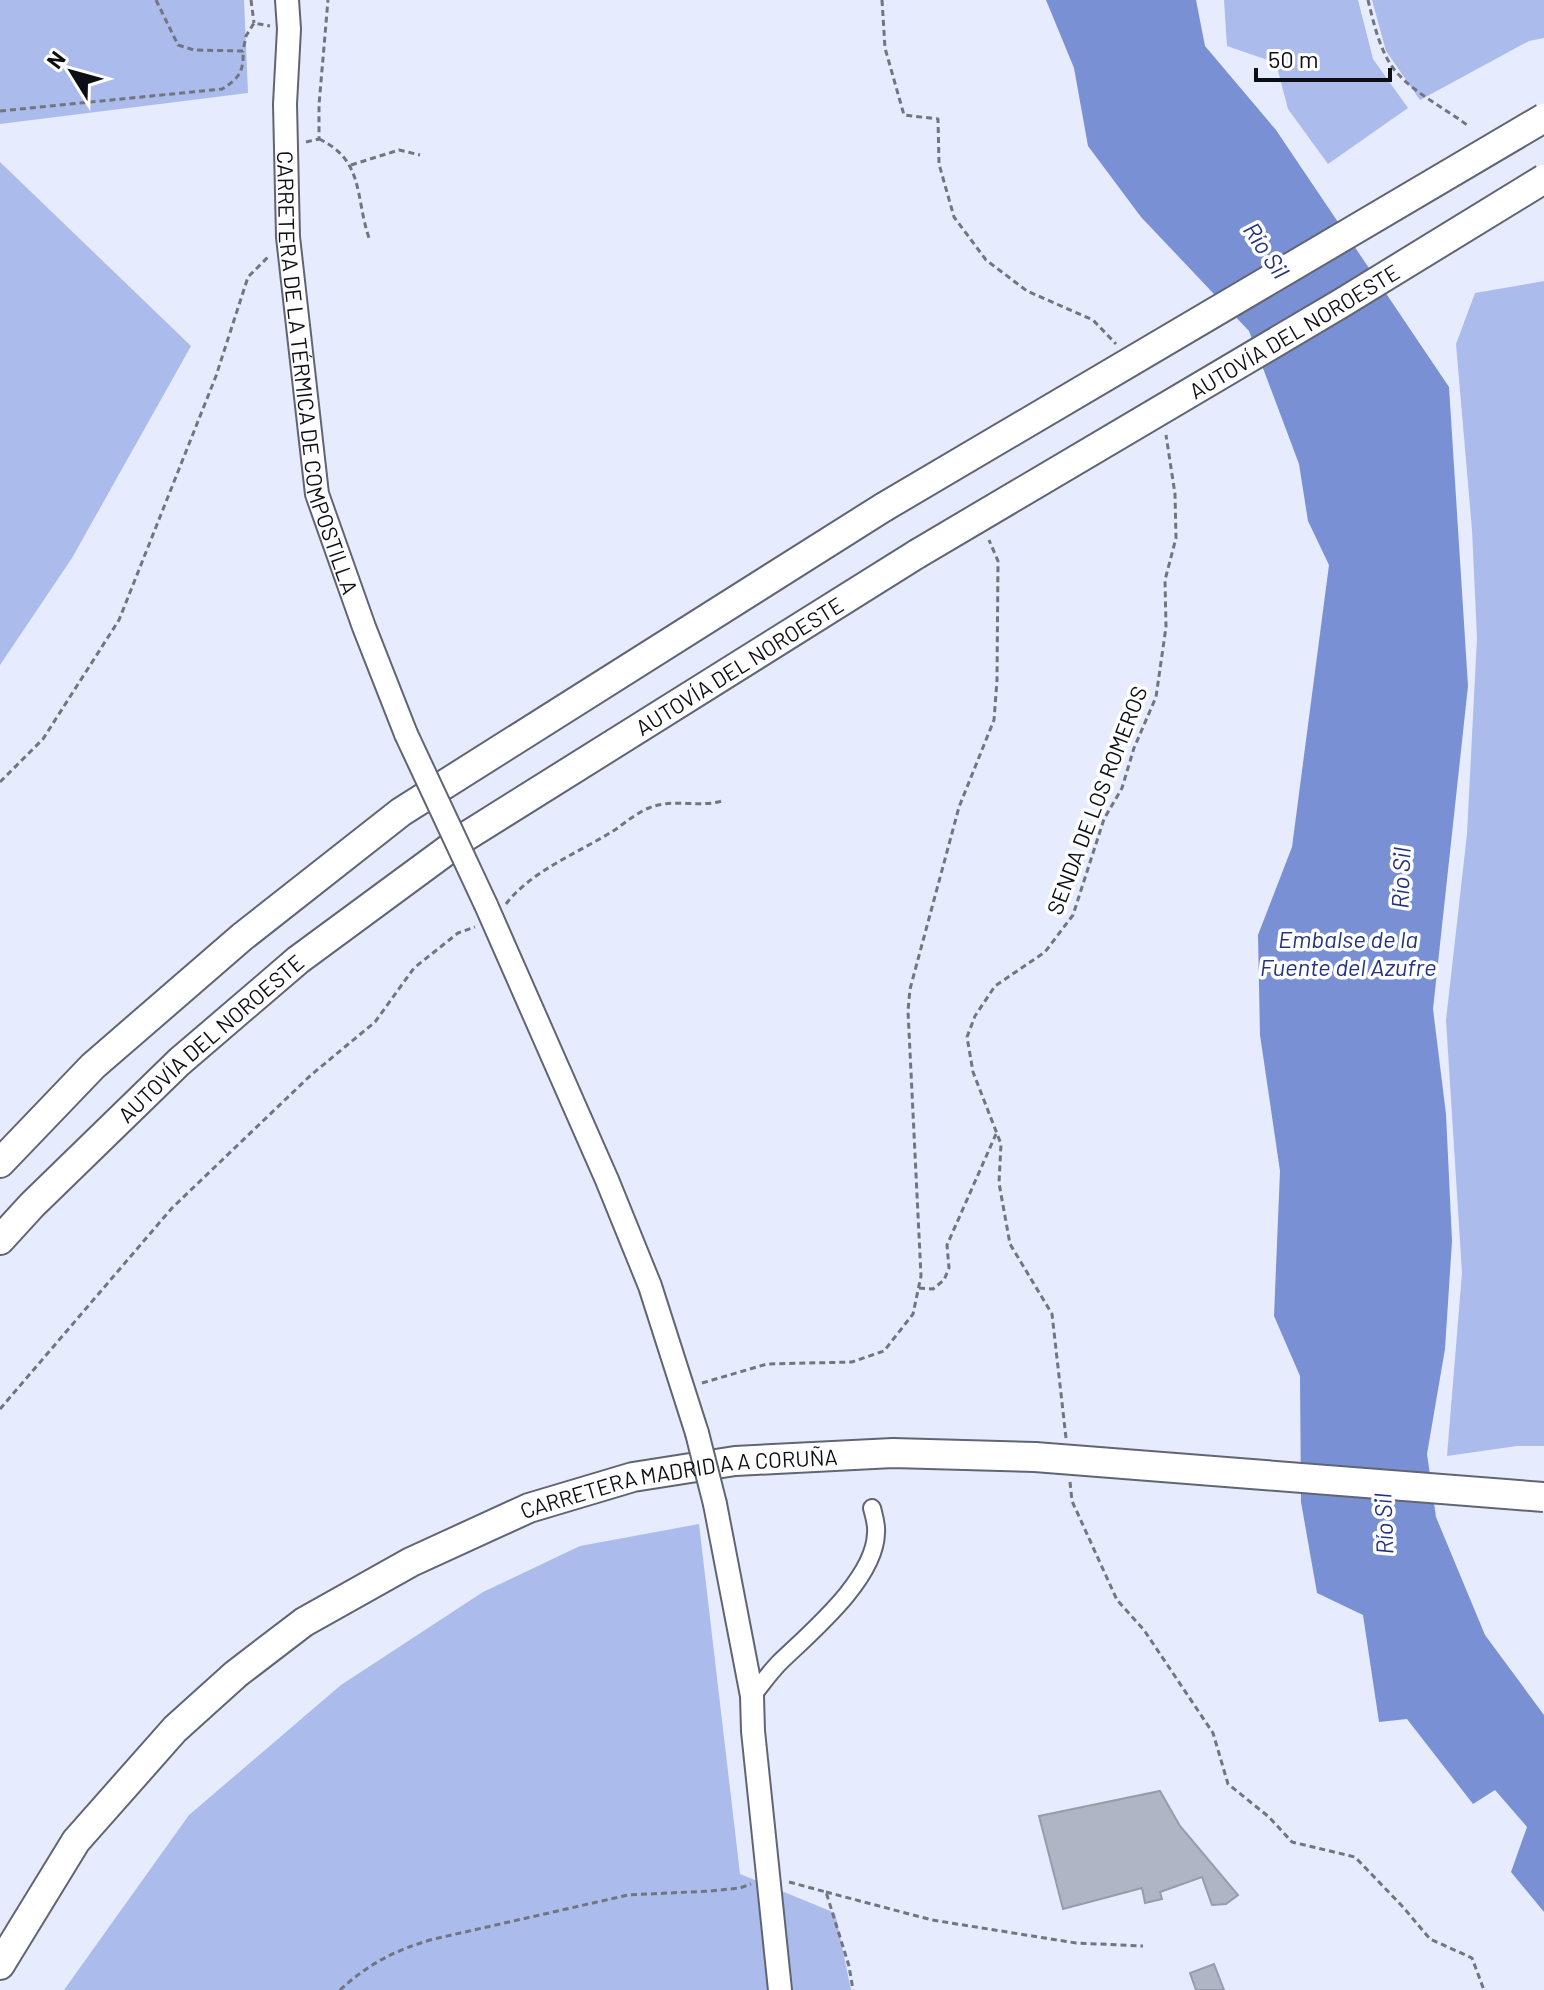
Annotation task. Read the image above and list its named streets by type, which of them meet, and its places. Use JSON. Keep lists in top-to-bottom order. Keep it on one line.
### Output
{"streets":{"highway":["AUTOVÍA DEL NOROESTE","CARRETERA MADRID A A CORUÑA"],"street":["CARRETERA DE LA TÉRMICA DE COMPOSTILLA"],"path":["SENDA DE LOS ROMEROS"]},"water":["Río Sil","Embalse de la Fuente del Azufre"],"scale_bar":"50 m","north":"top left"}
